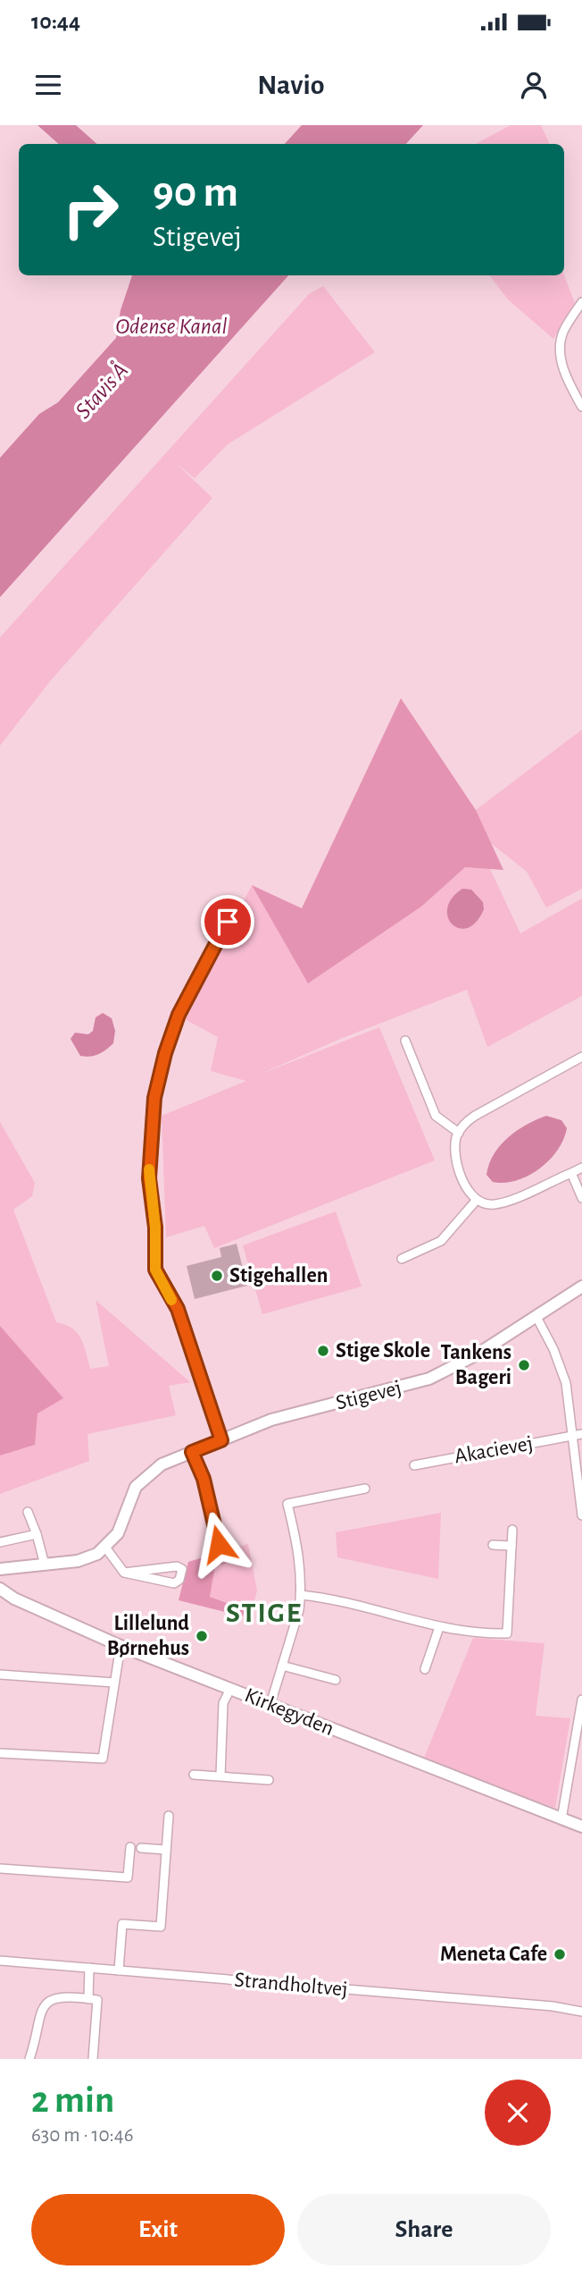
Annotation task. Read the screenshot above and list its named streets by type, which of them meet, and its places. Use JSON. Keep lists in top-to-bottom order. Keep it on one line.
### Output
{"streets":{"street":["Stigevej","Akacievej","Kirkegyden","Strandholtvej"]},"districts":["STIGE"],"water":["Odense Kanal","Stavis Å"],"places":["Stigehallen","Stige Skole","Tankens Bageri","Lillelund Børnehus","Meneta Cafe"],"page":{"status":"10:44","header":"Navio","turn":["90 m","Stigevej"],"heading":["2 min","630 m · 10:46"],"buttons":["Exit","Share"]}}
